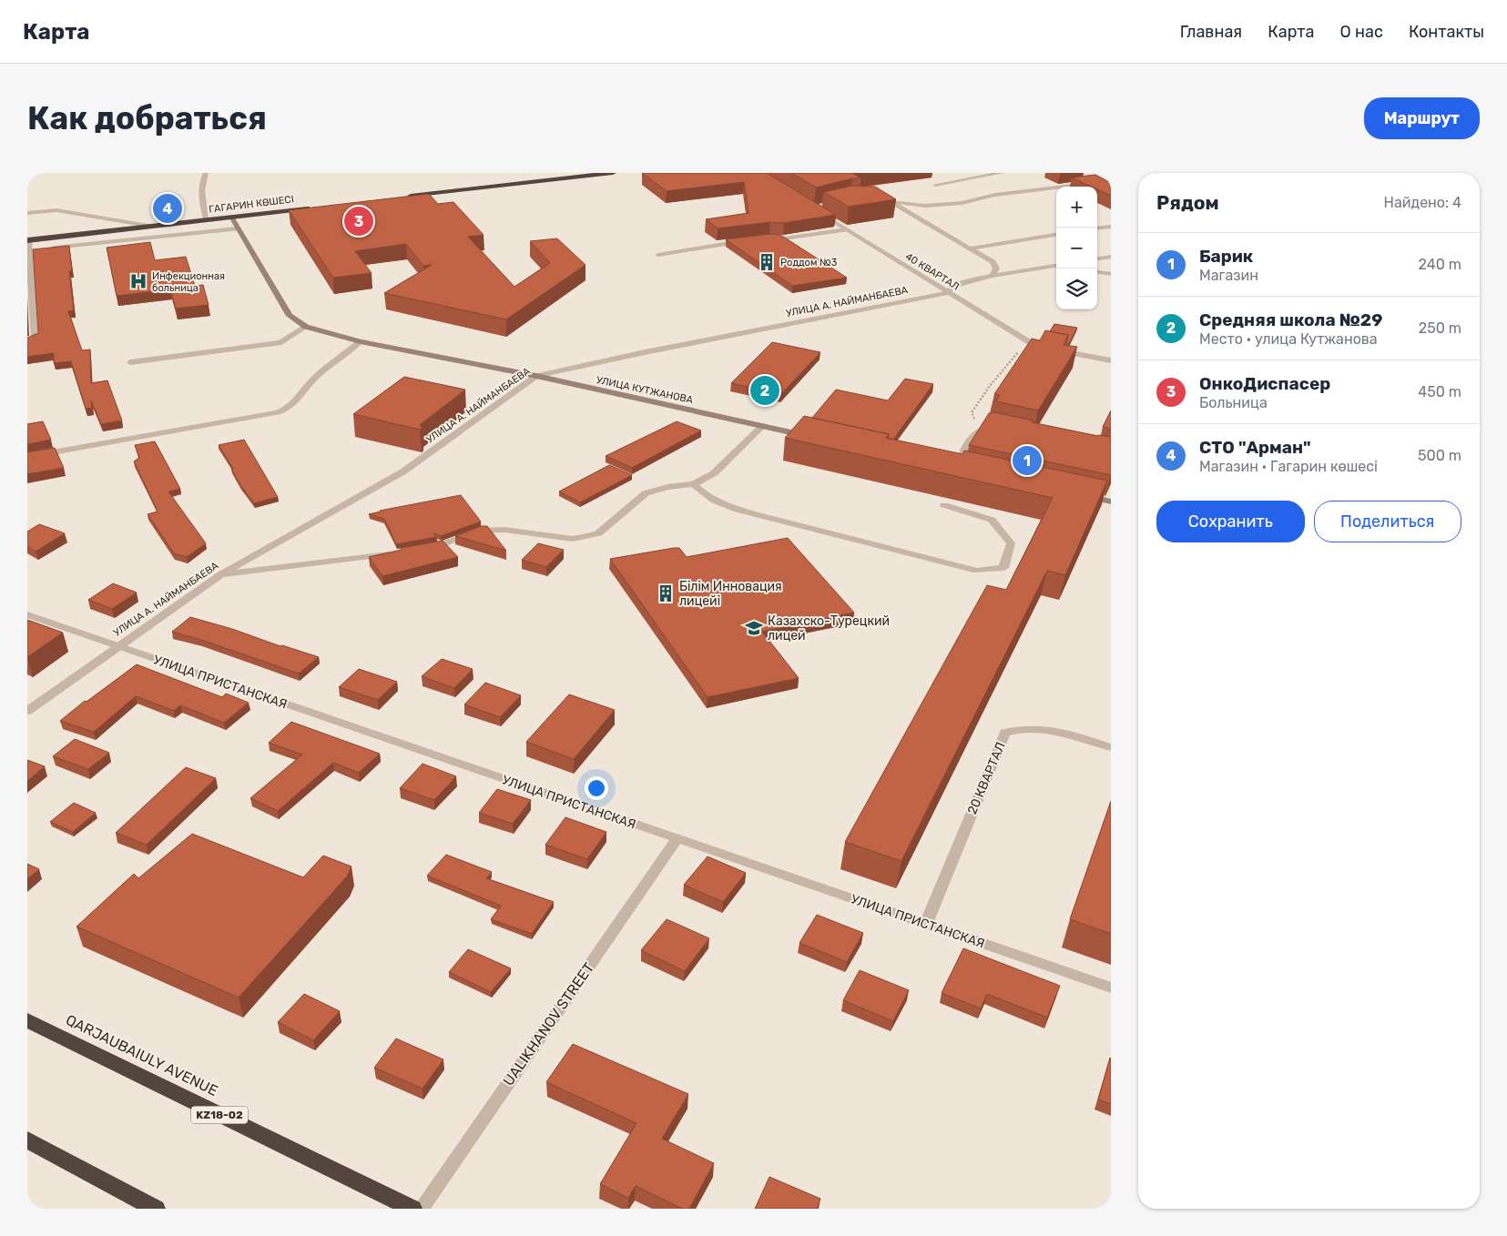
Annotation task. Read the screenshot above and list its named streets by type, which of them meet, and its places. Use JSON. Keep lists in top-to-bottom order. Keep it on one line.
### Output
{"streets":{"highway":["ГАГАРИН КӨШЕСІ","QARJAUBAIULY AVENUE","KZ18-02"],"street":["40 КВАРТАЛ","УЛИЦА А. НАЙМАНБАЕВА","УЛИЦА КУТЖАНОВА","УЛИЦА ПРИСТАНСКАЯ","20 КВАРТАЛ","UALIKHANOV STREET"]},"crossings":[["ГАГАРИН КӨШЕСІ","УЛИЦА КУТЖАНОВА"],["40 КВАРТАЛ","УЛИЦА А. НАЙМАНБАЕВА"],["УЛИЦА А. НАЙМАНБАЕВА","УЛИЦА КУТЖАНОВА"],["УЛИЦА А. НАЙМАНБАЕВА","УЛИЦА ПРИСТАНСКАЯ"],["УЛИЦА ПРИСТАНСКАЯ","20 КВАРТАЛ"],["УЛИЦА ПРИСТАНСКАЯ","UALIKHANOV STREET"]],"places":{"building":["Роддом №3","Білім Инновация лицейі"],"hospital":["Инфекционная больница"],"school or university":["Казахско-Турецкий лицей"]},"page":{"header":"Карта","nav":["Главная","Карта","О нас","Контакты"],"buttons":["Маршрут",["Сохранить","Поделиться"]],"title":"Как добраться","heading":["Рядом","Найдено: 4"],"map_buttons":["+","−"],"pins":["4","3","2","1"],"list":[{"mark":"1","name":"Барик","note":"Магазин","value":"240 m"},{"mark":"2","name":"Средняя школа №29","note":"Место · улица Кутжанова","value":"250 m"},{"mark":"3","name":"ОнкоДиспасер","note":"Больница","value":"450 m"},{"mark":"4","name":"СТО \"Арман\"","note":"Магазин · Гагарин көшесі","value":"500 m"}]}}
